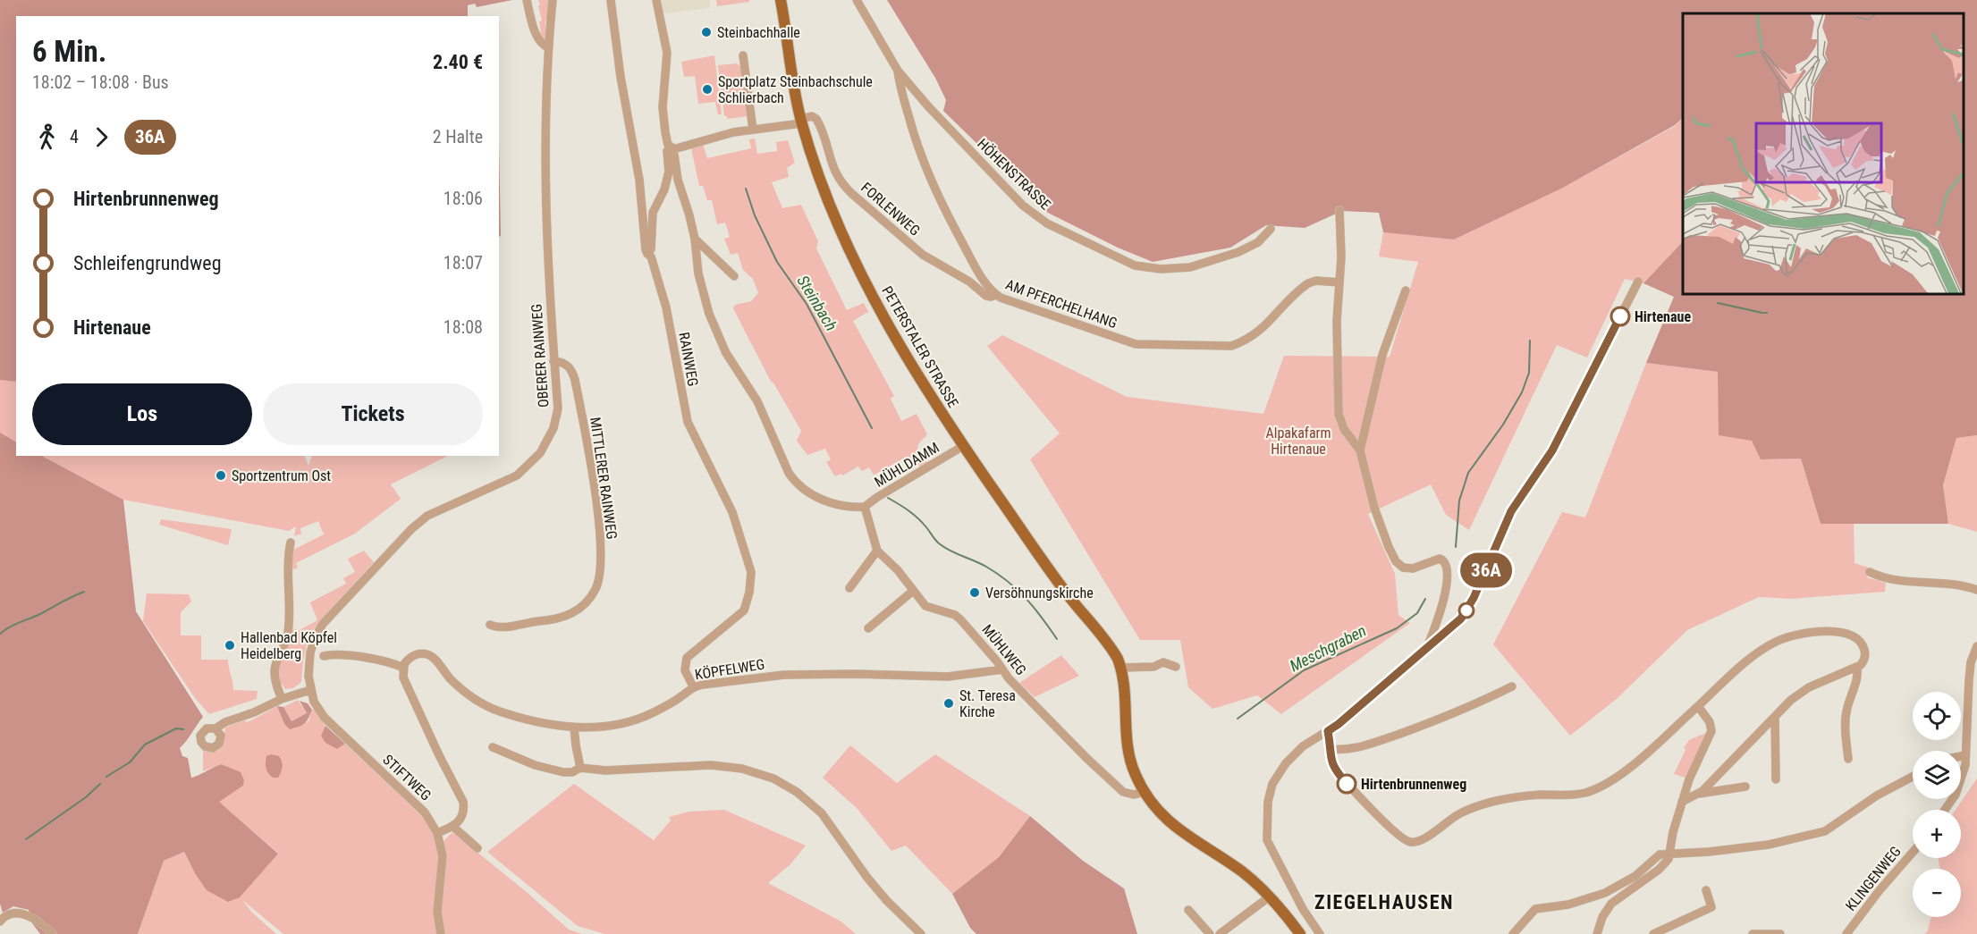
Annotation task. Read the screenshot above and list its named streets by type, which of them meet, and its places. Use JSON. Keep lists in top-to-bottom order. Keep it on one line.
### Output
{"streets":{"main road":["PETERSTALER STRASSE"],"street":["HÖHENSTRASSE","FORLENWEG","AM PFERCHELHANG","OBERER RAINWEG","RAINWEG","MÜHLDAMM","MITTLERER RAINWEG","MÜHLWEG","KÖPFELWEG","STIFTWEG","KLINGENWEG"]},"crossings":[["HÖHENSTRASSE","AM PFERCHELHANG"],["FORLENWEG","AM PFERCHELHANG"],["FORLENWEG","PETERSTALER STRASSE"],["PETERSTALER STRASSE","MÜHLDAMM"],["PETERSTALER STRASSE","MÜHLWEG"],["OBERER RAINWEG","MITTLERER RAINWEG"],["OBERER RAINWEG","STIFTWEG"],["RAINWEG","KÖPFELWEG"],["MÜHLWEG","KÖPFELWEG"]],"districts":["ZIEGELHAUSEN"],"water":["Steinbach","Meschgraben"],"parks":["Alpakafarm Hirtenaue"],"places":["Steinbachhalle","Sportplatz Steinbachschule Schlierbach","Hirtenaue","Sportzentrum Ost","Versöhnungskirche","Hallenbad Köpfel Heidelberg","St. Teresa Kirche","Hirtenbrunnenweg"],"lines":["bus line 36A"],"page":{"on_map":"36A","heading":["6 Min.","18:02 – 18:08 · Bus","2.40 €"],"legs":["4","36A","2 Halte"],"list":[{"name":"Hirtenbrunnenweg","value":"18:06"},{"name":"Schleifengrundweg","value":"18:07"},{"name":"Hirtenaue","value":"18:08"}],"buttons":["Los","Tickets"],"map_buttons":["+","−"]}}
